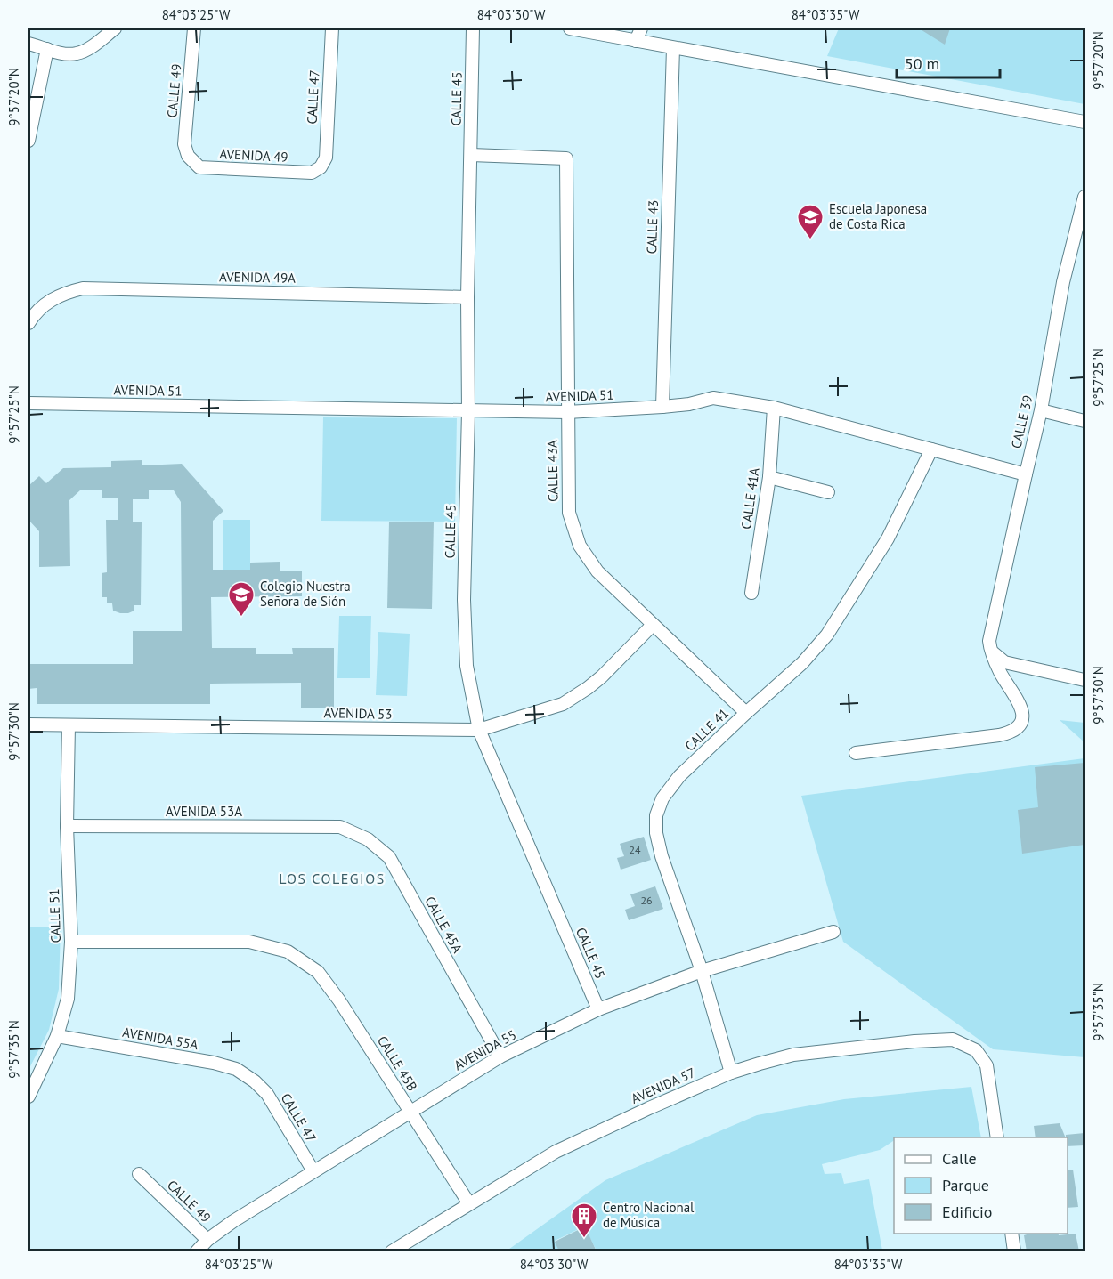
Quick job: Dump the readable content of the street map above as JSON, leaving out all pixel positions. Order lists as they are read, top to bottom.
{
  "streets": {
    "street": [
      "CALLE 49",
      "CALLE 47",
      "CALLE 45",
      "AVENIDA 49",
      "CALLE 43",
      "AVENIDA 49A",
      "AVENIDA 51",
      "CALLE 39",
      "CALLE 43A",
      "CALLE 41A",
      "AVENIDA 53",
      "CALLE 41",
      "AVENIDA 53A",
      "CALLE 51",
      "CALLE 45A",
      "AVENIDA 55A",
      "AVENIDA 55",
      "CALLE 45B",
      "AVENIDA 57"
    ]
  },
  "crossings": [
    ["CALLE 49", "AVENIDA 49"],
    ["CALLE 49", "AVENIDA 55"],
    ["CALLE 47", "AVENIDA 49"],
    ["CALLE 47", "AVENIDA 55A"],
    ["CALLE 47", "AVENIDA 55"],
    ["CALLE 45", "AVENIDA 49A"],
    ["CALLE 45", "AVENIDA 51"],
    ["CALLE 45", "CALLE 43A"],
    ["CALLE 45", "AVENIDA 53"],
    ["CALLE 45", "AVENIDA 55"],
    ["CALLE 43", "AVENIDA 51"],
    ["AVENIDA 51", "CALLE 39"],
    ["AVENIDA 51", "CALLE 43A"],
    ["AVENIDA 51", "CALLE 41A"],
    ["AVENIDA 51", "CALLE 41"],
    ["CALLE 43A", "AVENIDA 53"],
    ["CALLE 43A", "CALLE 41"],
    ["AVENIDA 53", "CALLE 51"],
    ["CALLE 41", "AVENIDA 55"],
    ["CALLE 41", "AVENIDA 57"],
    ["AVENIDA 53A", "CALLE 51"],
    ["AVENIDA 53A", "CALLE 45A"],
    ["CALLE 51", "AVENIDA 55A"],
    ["CALLE 51", "CALLE 45B"],
    ["CALLE 45A", "AVENIDA 55"],
    ["AVENIDA 55", "CALLE 45B"],
    ["CALLE 45B", "AVENIDA 57"]
  ],
  "districts": ["LOS COLEGIOS"],
  "places": {
    "school or university": ["Escuela Japonesa de Costa Rica", "Colegio Nuestra Señora de Sión"],
    "building": ["Centro Nacional de Música"]
  },
  "house_numbers": ["24", "26"],
  "legend": ["Calle", "Parque", "Edificio"],
  "scale_bar": "50 m",
  "coordinates": [
    "84°03'25\"W",
    "84°03'30\"W",
    "84°03'35\"W",
    "9°57'20\"N",
    "9°57'25\"N",
    "9°57'30\"N",
    "9°57'35\"N"
  ]
}
